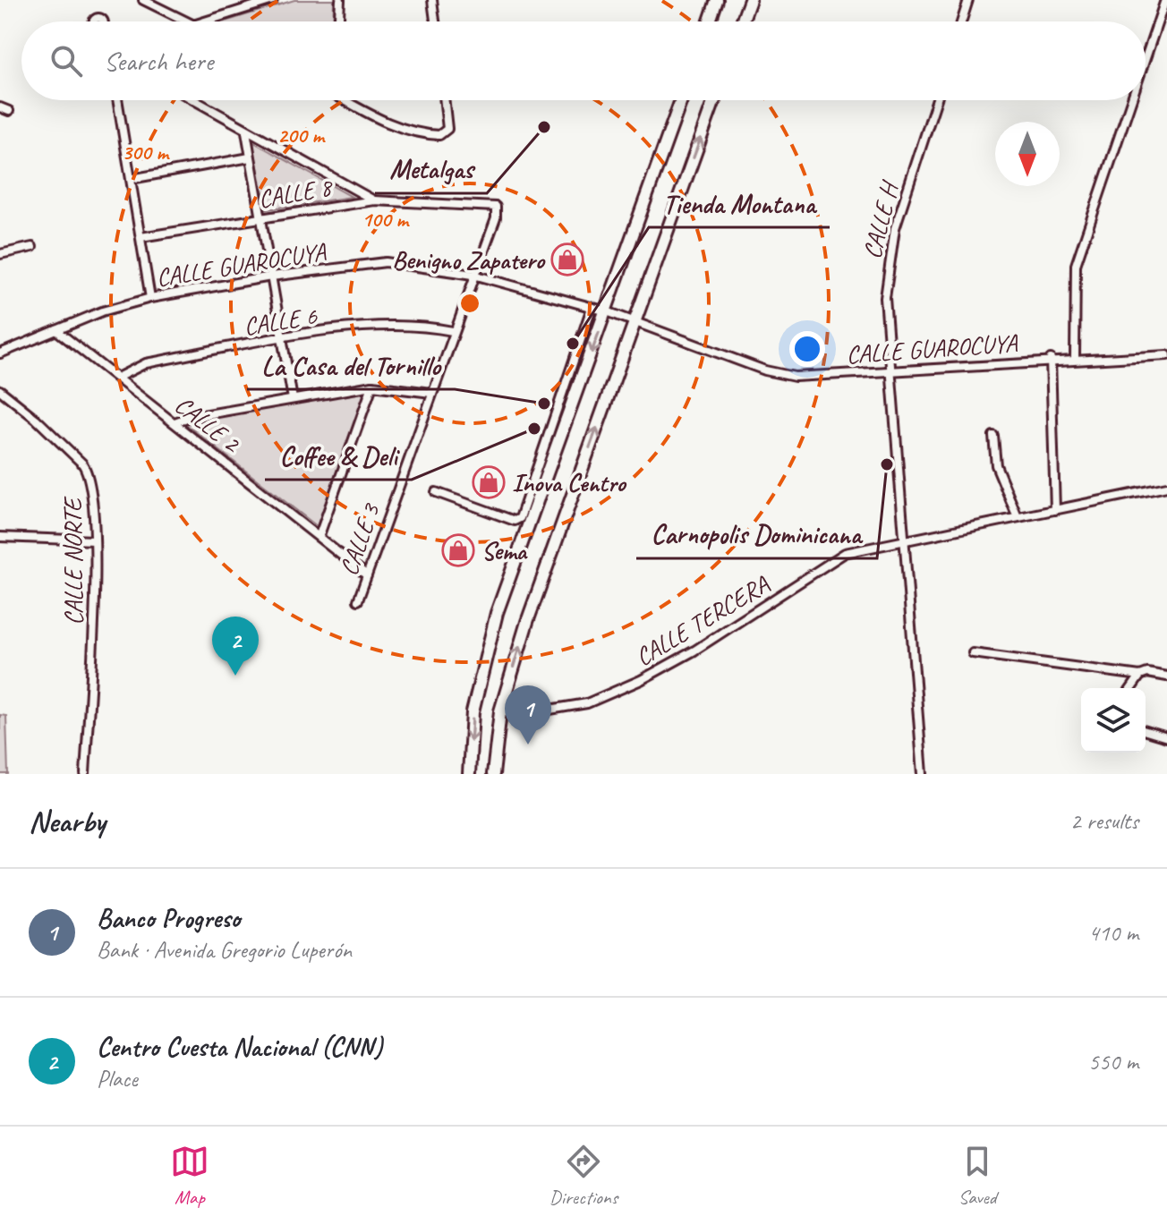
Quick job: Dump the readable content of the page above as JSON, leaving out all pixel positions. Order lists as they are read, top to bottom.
{
  "streets": {
    "street": [
      "CALLE 8",
      "CALLE H",
      "CALLE GUAROCUYA",
      "CALLE 6",
      "CALLE 2",
      "CALLE 3",
      "CALLE NORTE",
      "CALLE TERCERA"
    ]
  },
  "crossings": [
    ["CALLE 8", "CALLE 3"],
    ["CALLE H", "CALLE GUAROCUYA"],
    ["CALLE H", "CALLE TERCERA"],
    ["CALLE GUAROCUYA", "CALLE 2"],
    ["CALLE GUAROCUYA", "CALLE 3"],
    ["CALLE 6", "CALLE 2"],
    ["CALLE 6", "CALLE 3"],
    ["CALLE 2", "CALLE 3"]
  ],
  "places": {
    "other": [
      "Metalgas",
      "Tienda Montana",
      "La Casa del Tornillo",
      "Coffee & Deli",
      "Carnopolis Dominicana"
    ],
    "shop": ["Benigno Zapatero", "Inova Centro", "Sema"]
  },
  "north": "bottom",
  "page": {
    "search": "Search here",
    "pins": ["2", "1"],
    "heading": ["Nearby", "2 results"],
    "list": [
      {
        "mark": "1",
        "name": "Banco Progreso",
        "note": "Bank · Avenida Gregorio Luperón",
        "value": "410 m"
      },
      {
        "mark": "2",
        "name": "Centro Cuesta Nacional (CNN)",
        "note": "Place",
        "value": "550 m"
      }
    ],
    "nav": ["Map", "Directions", "Saved"]
  },
  "rings": ["200 m", "300 m", "100 m"]
}
